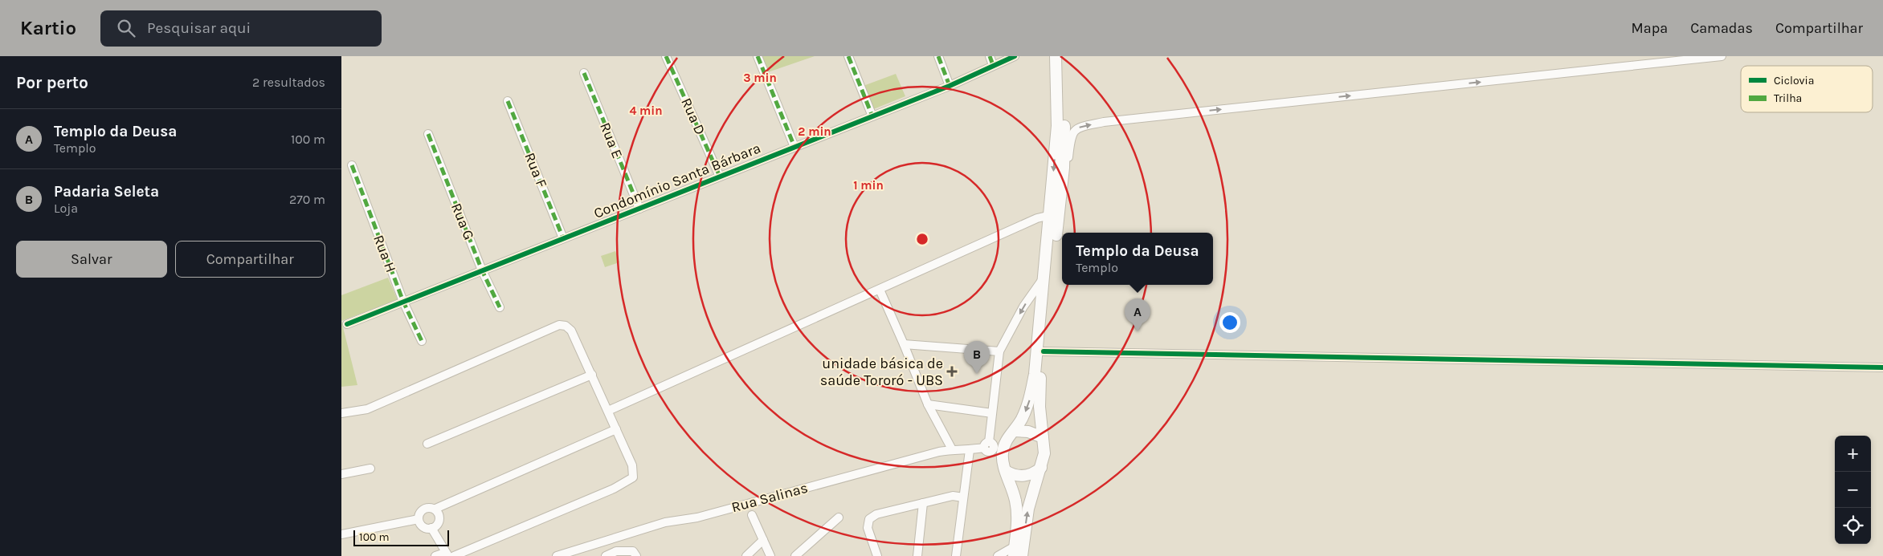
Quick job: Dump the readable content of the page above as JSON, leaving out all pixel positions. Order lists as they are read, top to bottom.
{
  "streets": {
    "street": [
      "Rua D",
      "Rua E",
      "Rua F",
      "Condomínio Santa Bárbara",
      "Rua G",
      "Rua H",
      "Rua Salinas"
    ]
  },
  "crossings": [
    ["Rua D", "Condomínio Santa Bárbara"],
    ["Rua E", "Condomínio Santa Bárbara"],
    ["Rua F", "Condomínio Santa Bárbara"],
    ["Condomínio Santa Bárbara", "Rua G"],
    ["Condomínio Santa Bárbara", "Rua H"]
  ],
  "places": {
    "health": ["unidade básica de saúde Tororó - UBS"]
  },
  "legend": ["Ciclovia", "Trilha"],
  "scale_bar": "100 m",
  "page": {
    "header": "Kartio",
    "search": "Pesquisar aqui",
    "nav": ["Mapa", "Camadas", "Compartilhar"],
    "heading": ["Por perto", "2 resultados"],
    "list": [
      {
        "mark": "A",
        "name": "Templo da Deusa",
        "note": "Templo",
        "value": "100 m"
      },
      {
        "mark": "B",
        "name": "Padaria Seleta",
        "note": "Loja",
        "value": "270 m"
      }
    ],
    "buttons": ["Salvar", "Compartilhar"],
    "popup": ["Templo da Deusa", "Templo"],
    "pins": ["A", "B"],
    "map_buttons": ["+", "−"],
    "scale": "100 m"
  },
  "rings": [
    "3 min",
    "4 min",
    "2 min",
    "1 min"
  ]
}
